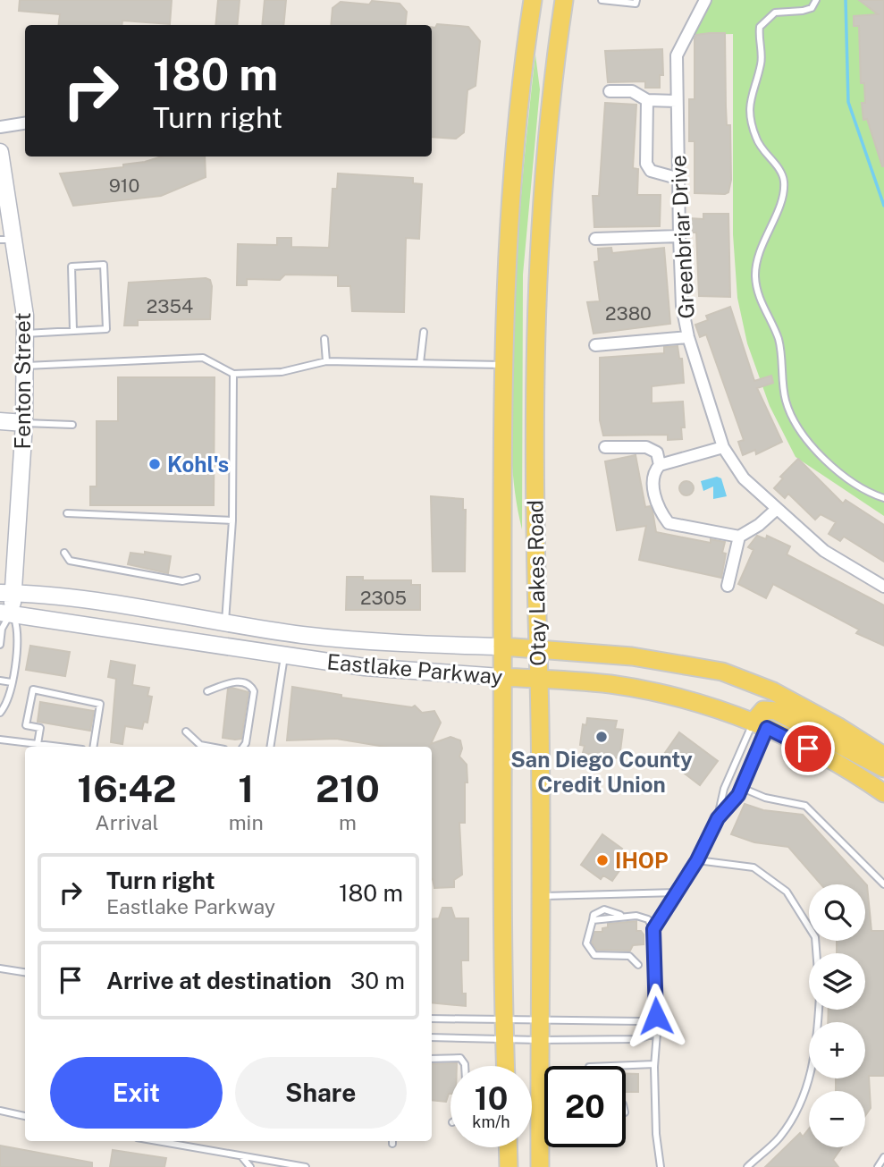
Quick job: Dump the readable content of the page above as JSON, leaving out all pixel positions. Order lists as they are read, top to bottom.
{
  "streets": {
    "main road": ["Fenton Street", "Otay Lakes Road", "Eastlake Parkway"],
    "street": ["Greenbriar Drive"]
  },
  "crossings": [
    ["Fenton Street", "Eastlake Parkway"],
    ["Otay Lakes Road", "Eastlake Parkway"]
  ],
  "places": ["Kohl's", "San Diego County Credit Union", "IHOP"],
  "house_numbers": [
    "910",
    "2354",
    "2380",
    "2305"
  ],
  "page": {
    "turn": ["180 m", "Turn right"],
    "eta": [
      "16:42",
      "Arrival",
      "1",
      "min",
      "210",
      "m"
    ],
    "list": [
      {
        "name": "Turn right",
        "note": "Eastlake Parkway",
        "value": "180 m"
      },
      {
        "name": "Arrive at destination",
        "value": "30 m"
      }
    ],
    "map_buttons": ["+", "−"],
    "buttons": ["Exit", "Share"],
    "speed": "10 km/h",
    "limit": "20"
  }
}
